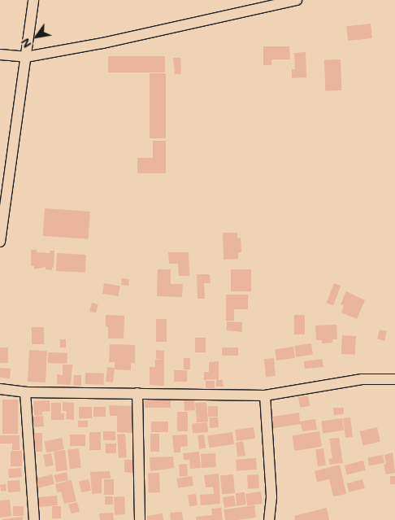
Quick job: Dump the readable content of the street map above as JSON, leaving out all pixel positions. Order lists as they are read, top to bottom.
{
  "north": "bottom left"
}
